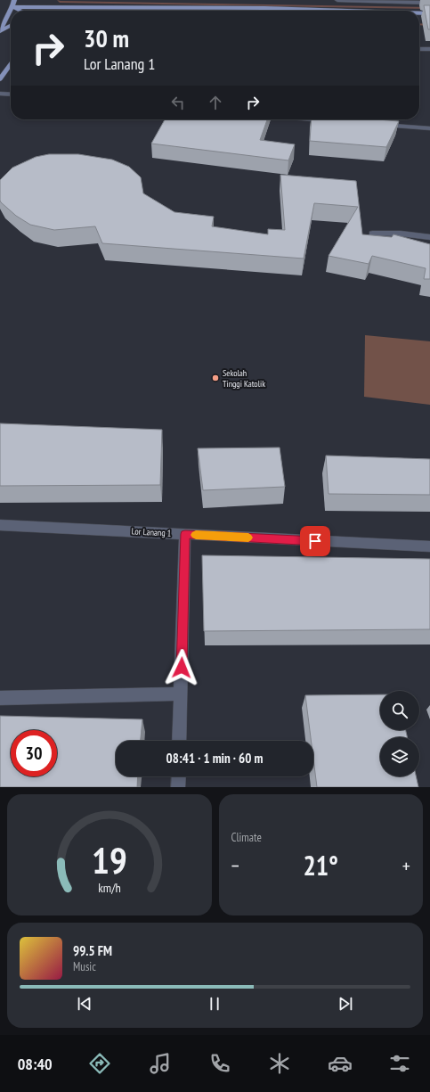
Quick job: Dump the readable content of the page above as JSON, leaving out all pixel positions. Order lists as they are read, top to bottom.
{
  "streets": {
    "street": ["Lor Lanang 1"]
  },
  "places": ["Sekolah Tinggi Katolik"],
  "page": {
    "turn": ["30 m", "Lor Lanang 1"],
    "limit": "30",
    "trip": "08:41 · 1 min · 60 m",
    "tile": "Climate",
    "heat": ["−", "21°", "+"],
    "song": ["99.5 FM", "Music"],
    "tabs": "08:40",
    "gauge": ["19", "km/h"]
  }
}
